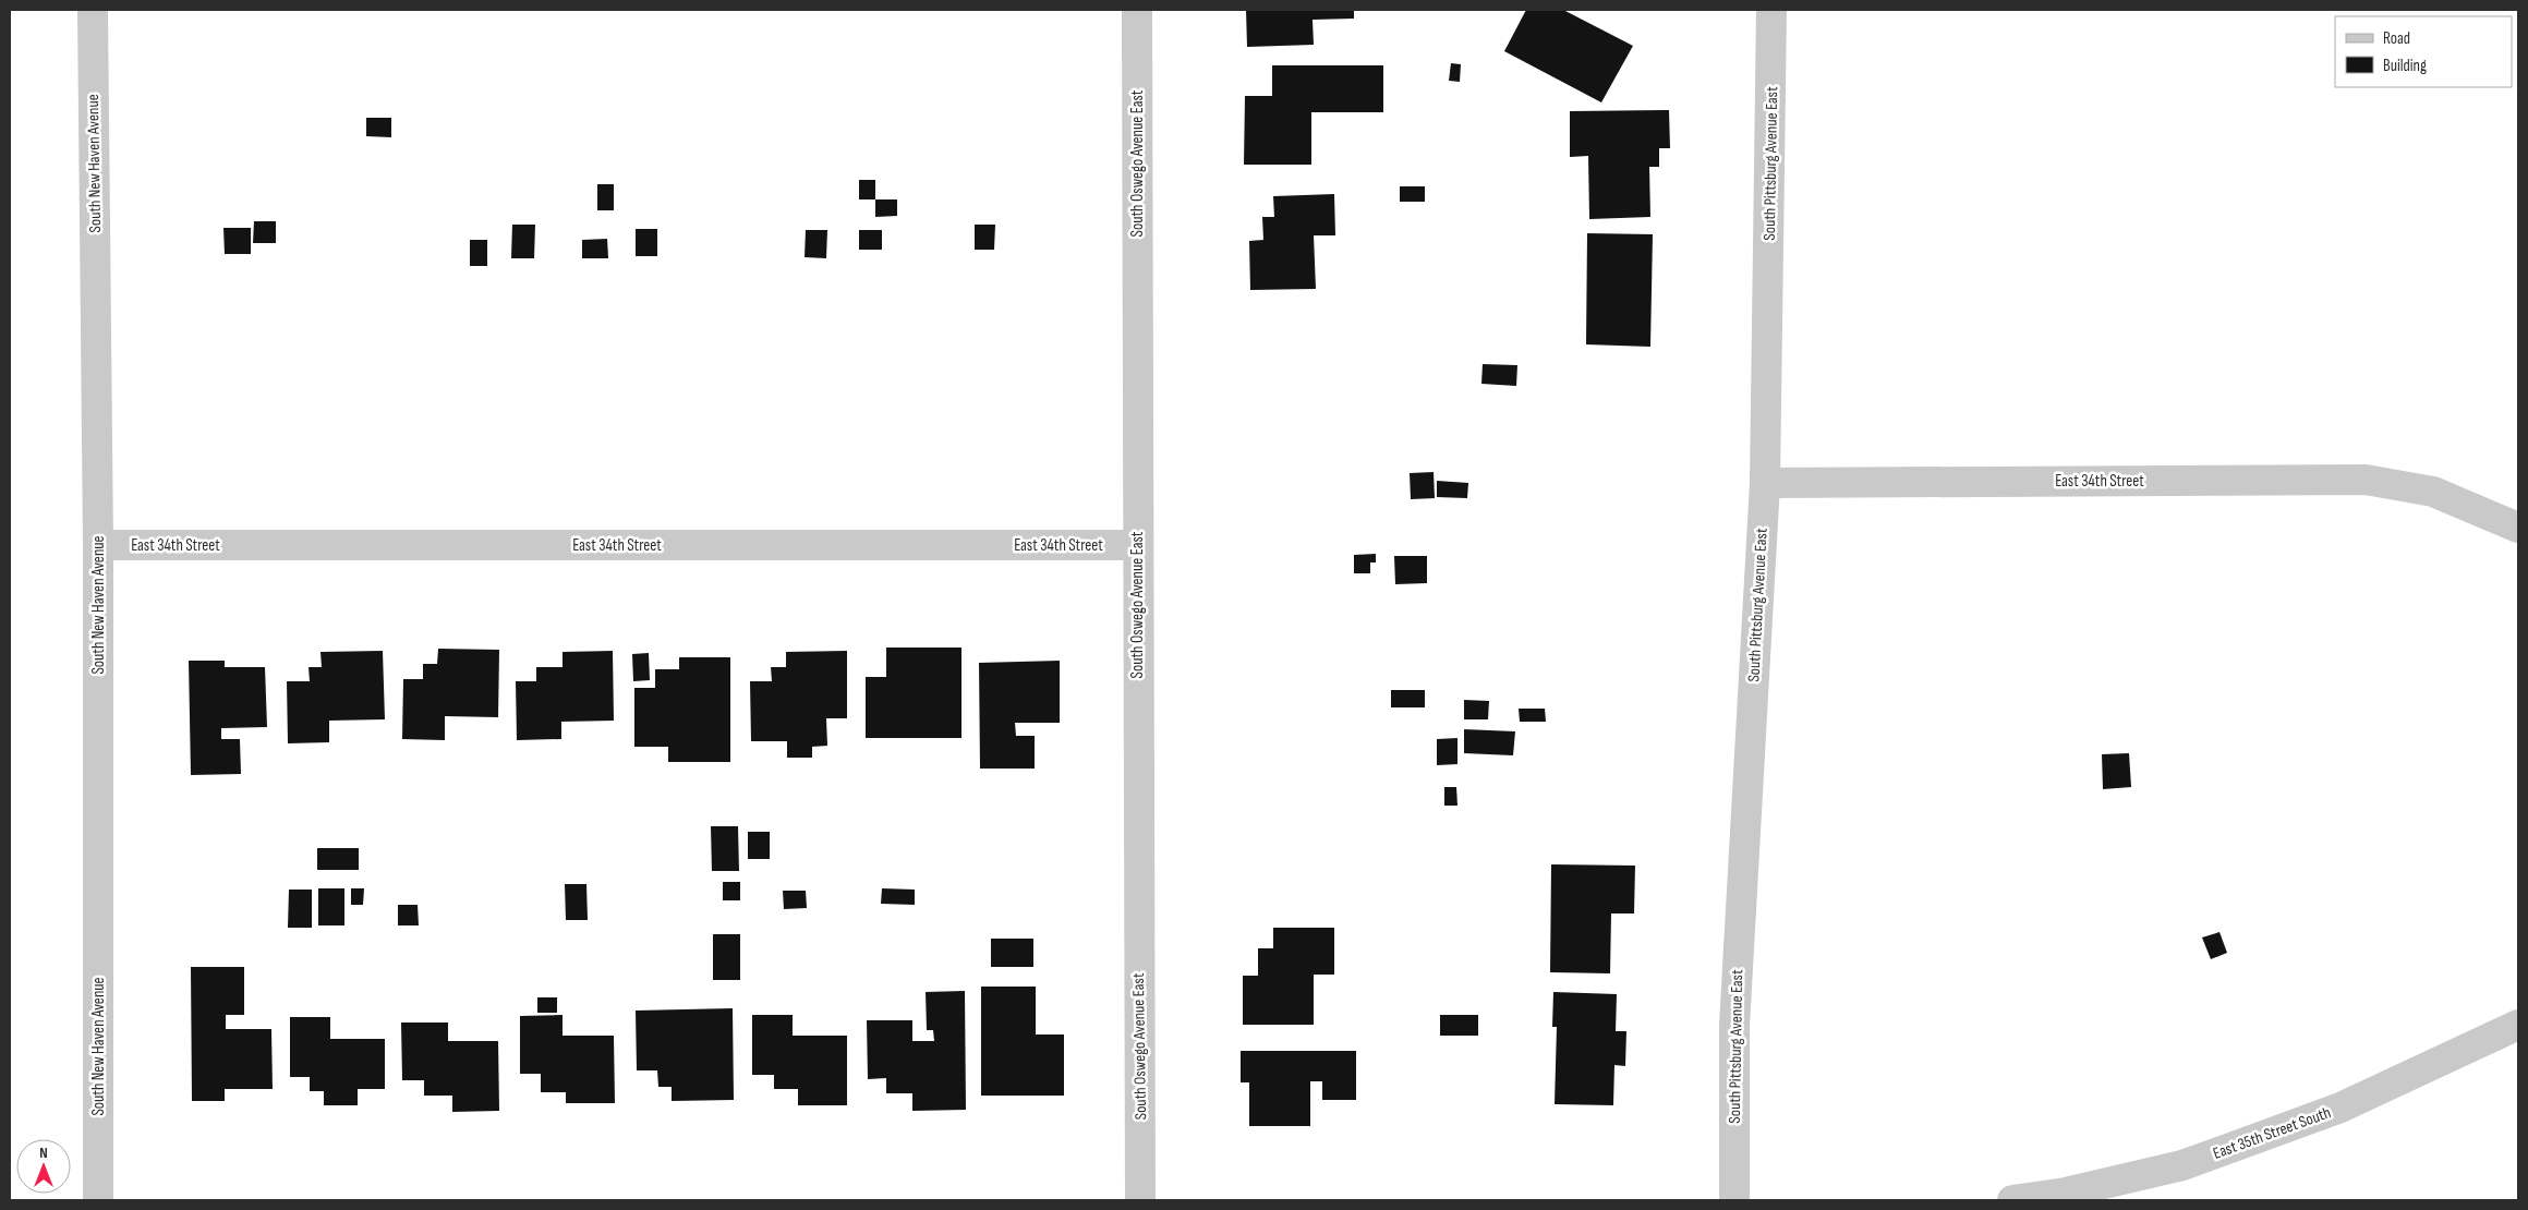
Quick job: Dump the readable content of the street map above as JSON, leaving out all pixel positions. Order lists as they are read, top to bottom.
{
  "streets": {
    "street": [
      "South New Haven Avenue",
      "South Oswego Avenue East",
      "South Pittsburg Avenue East",
      "East 34th Street",
      "East 35th Street South"
    ]
  },
  "crossings": [
    ["South New Haven Avenue", "East 34th Street"],
    ["South Oswego Avenue East", "East 34th Street"],
    ["South Pittsburg Avenue East", "East 34th Street"]
  ],
  "legend": ["Road", "Building"],
  "north": "top"
}
